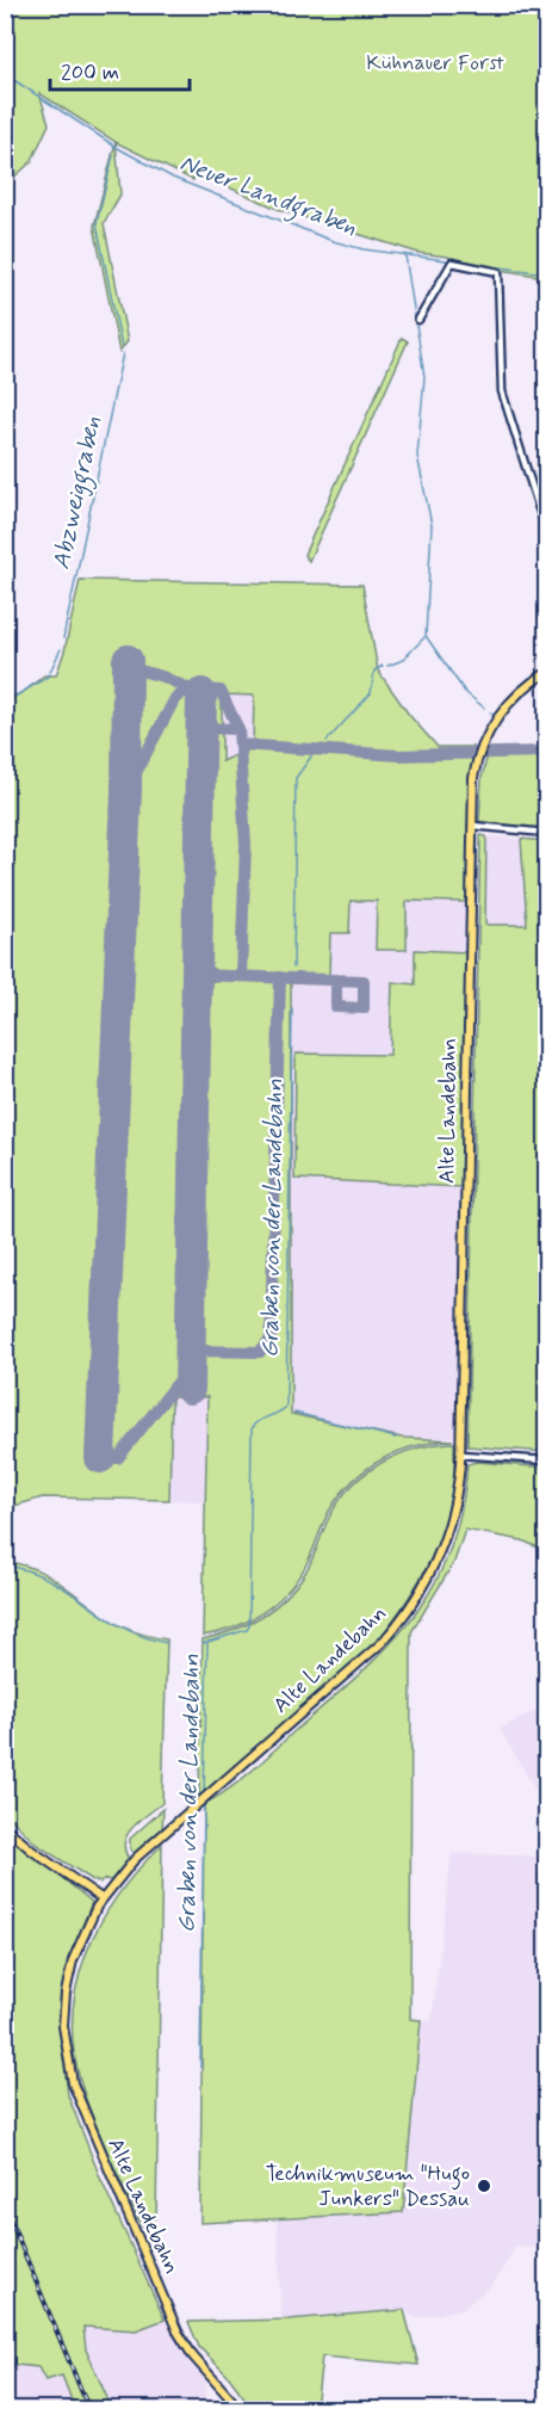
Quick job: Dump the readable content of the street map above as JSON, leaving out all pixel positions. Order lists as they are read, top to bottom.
{
  "streets": {
    "main road": ["Alte Landebahn"]
  },
  "water": ["Neuer Landgraben", "Abzweiggraben", "Graben von der Landebahn"],
  "parks": ["Kühnauer Forst"],
  "places": ["Technikmuseum \"Hugo Junkers\" Dessau"],
  "scale_bar": "200 m"
}
